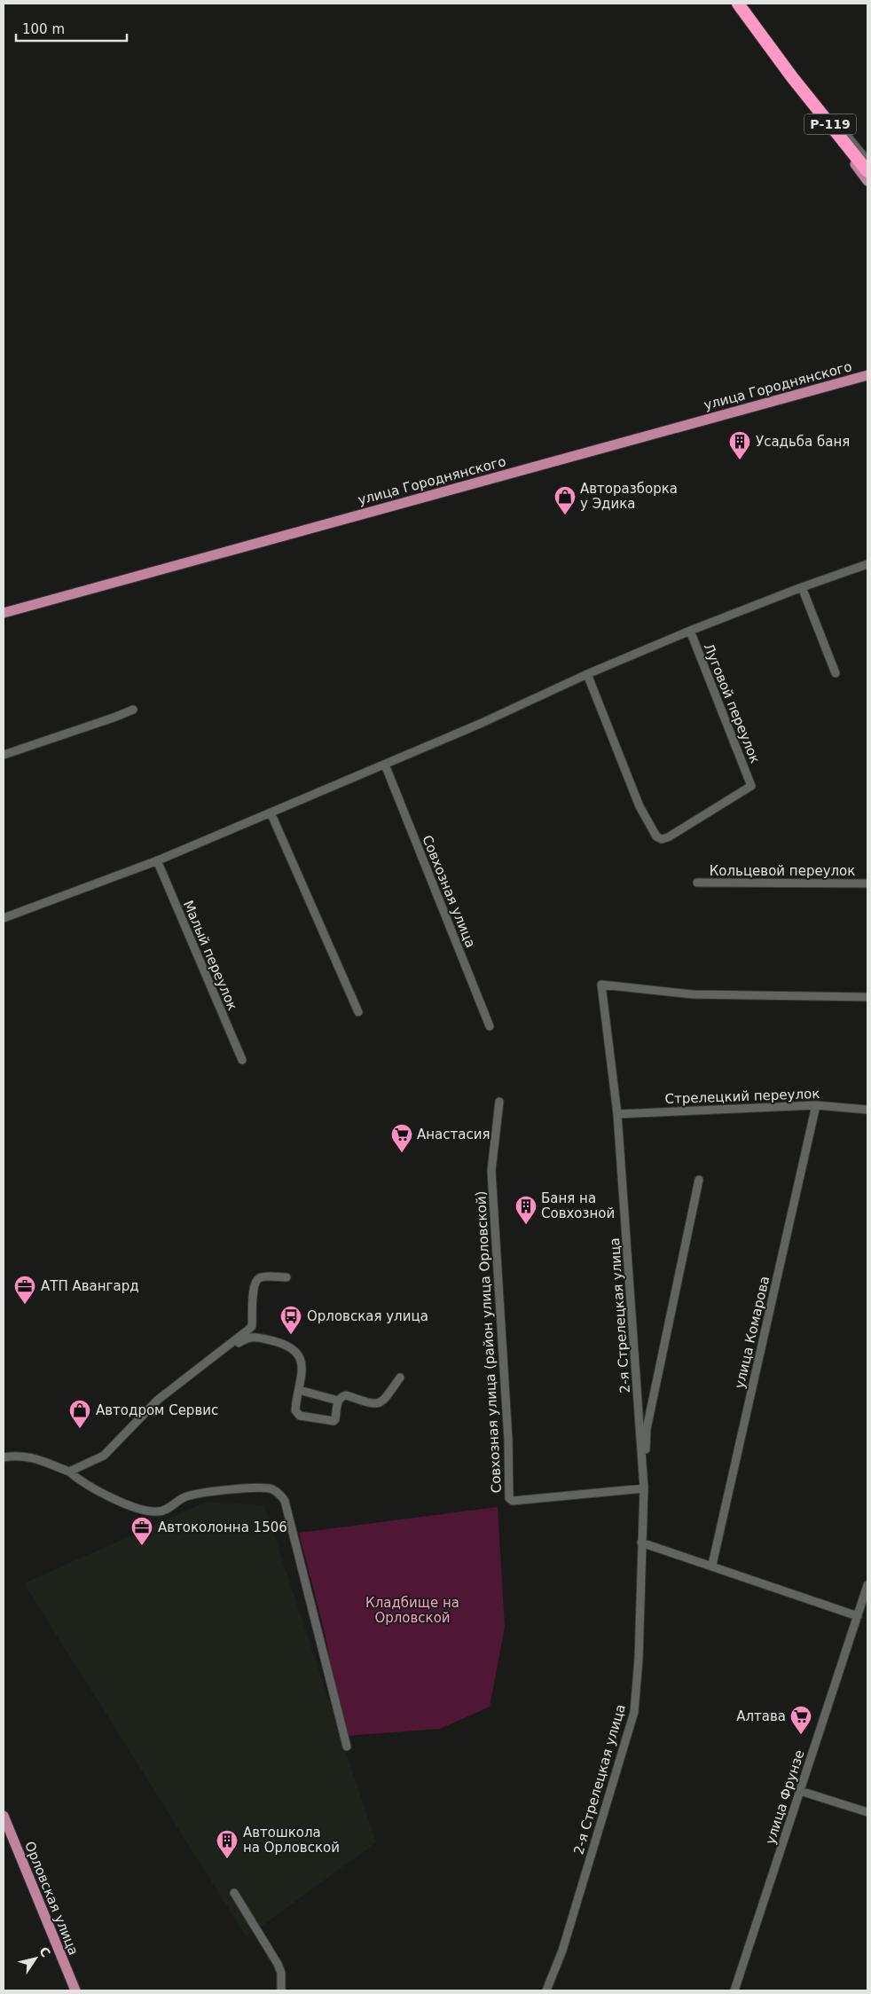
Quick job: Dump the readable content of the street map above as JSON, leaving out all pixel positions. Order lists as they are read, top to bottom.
{
  "streets": {
    "highway": ["Р-119"],
    "main road": ["улица Городнянского", "Орловская улица"],
    "street": [
      "Луговой переулок",
      "Кольцевой переулок",
      "Совхозная улица",
      "Малый переулок",
      "Стрелецкий переулок",
      "2-я Стрелецкая улица",
      "улица Комарова",
      "Совхозная улица (район улица Орловской)",
      "улица Фрунзе"
    ]
  },
  "crossings": [
    ["Стрелецкий переулок", "2-я Стрелецкая улица"],
    ["Стрелецкий переулок", "улица Комарова"],
    ["2-я Стрелецкая улица", "Совхозная улица (район улица Орловской)"]
  ],
  "parks": ["Кладбище на Орловской"],
  "places": {
    "building": ["Усадьба баня", "Баня на Совхозной", "Автошкола на Орловской"],
    "shop": ["Авторазборка у Эдика", "Автодром Сервис"],
    "supermarket": ["Анастасия", "Алтава"],
    "office": ["АТП Авангард", "Автоколонна 1506"],
    "bus stop": ["Орловская улица"]
  },
  "scale_bar": "100 m",
  "north": "top right"
}
